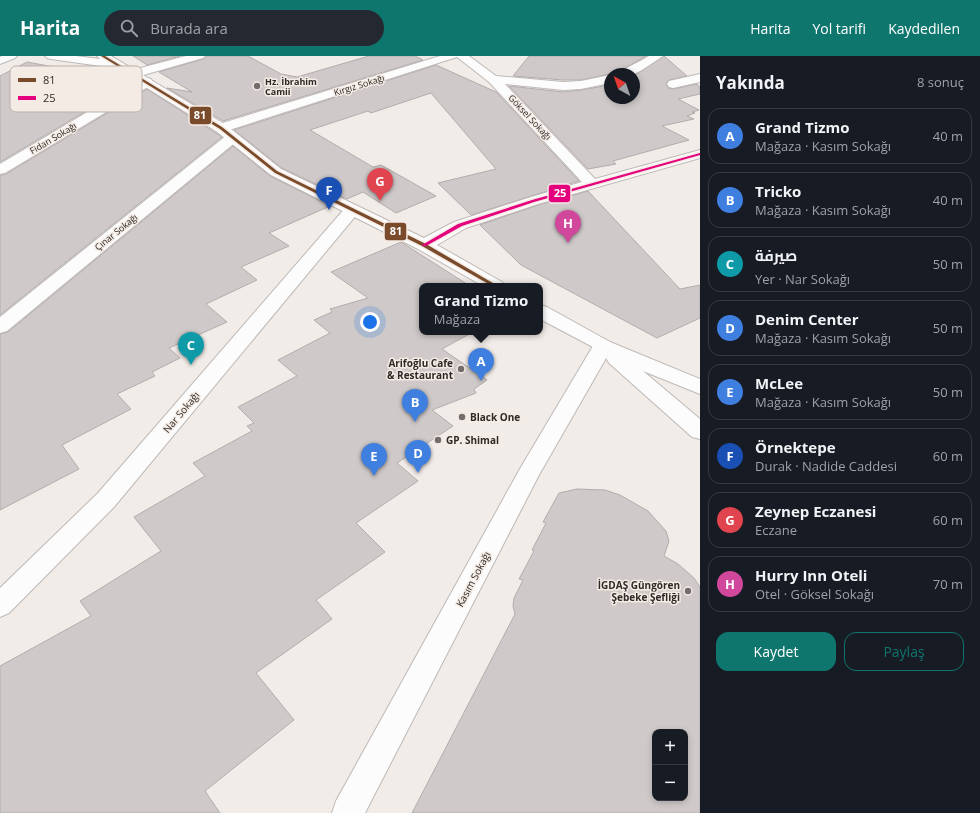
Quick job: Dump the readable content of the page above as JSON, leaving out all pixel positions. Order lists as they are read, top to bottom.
{
  "streets": {
    "street": [
      "Kırgız Sokağı",
      "Göksel Sokağı",
      "Fidan Sokağı",
      "Çınar Sokağı",
      "Nar Sokağı",
      "Kasım Sokağı"
    ]
  },
  "crossings": [
    ["Kırgız Sokağı", "Çınar Sokağı"]
  ],
  "places": [
    "Hz. İbrahim Camii",
    "Arifoğlu Cafe & Restaurant",
    "Black One",
    "GP. Shimal",
    "İGDAŞ Güngören Şebeke Şefliği"
  ],
  "lines": ["transit line 81", "transit line 25"],
  "legend": ["81", "25"],
  "north": "top left",
  "page": {
    "header": "Harita",
    "search": "Burada ara",
    "nav": ["Harita", "Yol tarifi", "Kaydedilen"],
    "heading": ["Yakında", "8 sonuç"],
    "list": [
      {
        "mark": "A",
        "name": "Grand Tizmo",
        "note": "Mağaza · Kasım Sokağı",
        "value": "40 m"
      },
      {
        "mark": "B",
        "name": "Tricko",
        "note": "Mağaza · Kasım Sokağı",
        "value": "40 m"
      },
      {
        "mark": "C",
        "name": "صيرفة",
        "note": "Yer · Nar Sokağı",
        "value": "50 m"
      },
      {
        "mark": "D",
        "name": "Denim Center",
        "note": "Mağaza · Kasım Sokağı",
        "value": "50 m"
      },
      {
        "mark": "E",
        "name": "McLee",
        "note": "Mağaza · Kasım Sokağı",
        "value": "50 m"
      },
      {
        "mark": "F",
        "name": "Örnektepe",
        "note": "Durak · Nadide Caddesi",
        "value": "60 m"
      },
      {
        "mark": "G",
        "name": "Zeynep Eczanesi",
        "note": "Eczane",
        "value": "60 m"
      },
      {
        "mark": "H",
        "name": "Hurry Inn Oteli",
        "note": "Otel · Göksel Sokağı",
        "value": "70 m"
      }
    ],
    "pins": [
      "G",
      "F",
      "H",
      "C",
      "A",
      "B",
      "D",
      "E"
    ],
    "popup": ["Grand Tizmo", "Mağaza"],
    "buttons": ["Kaydet", "Paylaş"],
    "map_buttons": ["+", "−"]
  }
}
